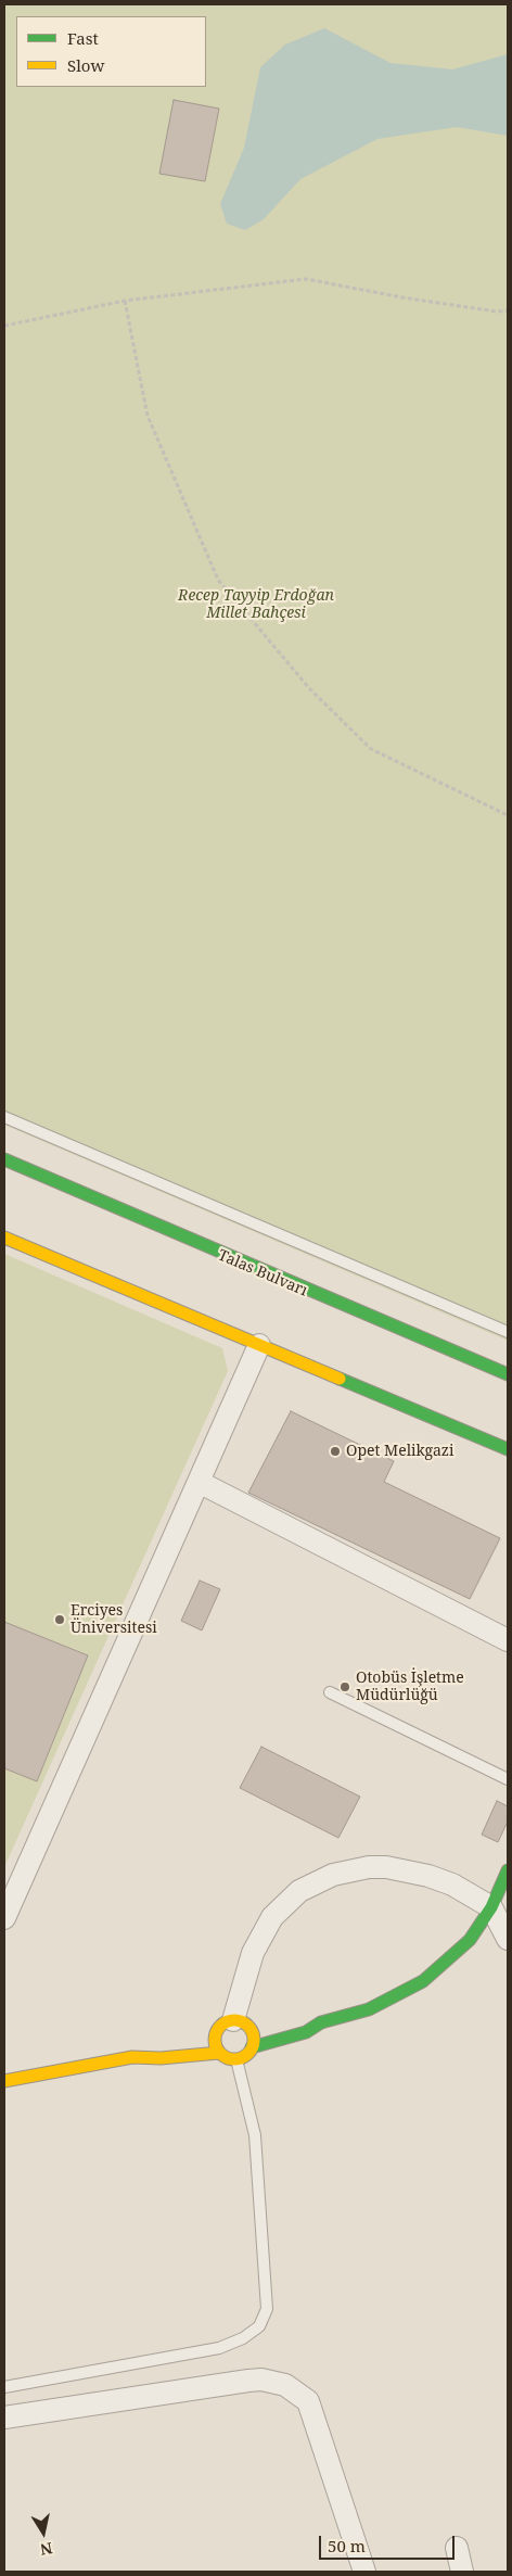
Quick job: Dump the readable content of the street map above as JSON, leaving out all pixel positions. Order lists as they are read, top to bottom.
{
  "parks": ["Recep Tayyip Erdoğan Millet Bahçesi"],
  "places": ["Opet Melikgazi", "Erciyes Üniversitesi", "Otobüs İşletme Müdürlüğü"],
  "legend": ["Fast", "Slow"],
  "scale_bar": "50 m",
  "north": "bottom"
}
